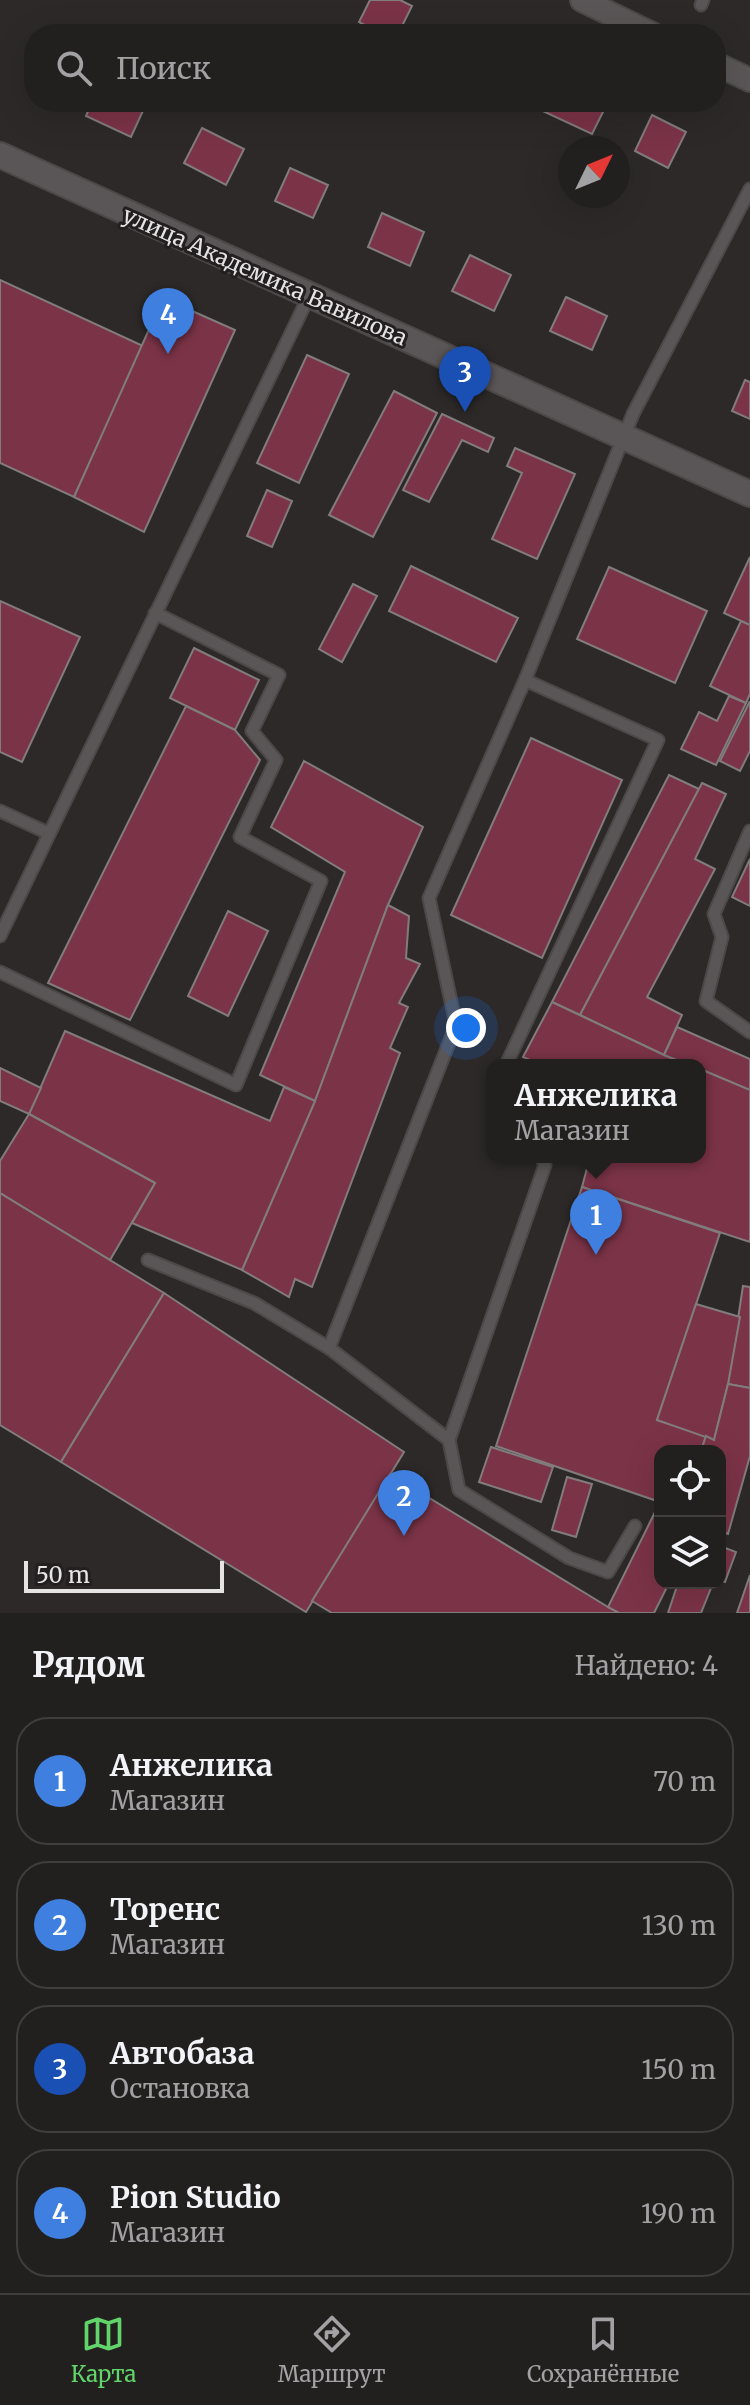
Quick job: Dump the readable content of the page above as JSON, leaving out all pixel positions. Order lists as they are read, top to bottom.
{
  "streets": {
    "street": ["улица Академика Вавилова"]
  },
  "scale_bar": "50 m",
  "north": "top right",
  "page": {
    "search": "Поиск",
    "pins": [
      "4",
      "3",
      "1",
      "2"
    ],
    "popup": ["Анжелика", "Магазин"],
    "scale": "50 m",
    "heading": ["Рядом", "Найдено: 4"],
    "list": [
      {
        "mark": "1",
        "name": "Анжелика",
        "note": "Магазин",
        "value": "70 m"
      },
      {
        "mark": "2",
        "name": "Торенс",
        "note": "Магазин",
        "value": "130 m"
      },
      {
        "mark": "3",
        "name": "Автобаза",
        "note": "Остановка",
        "value": "150 m"
      },
      {
        "mark": "4",
        "name": "Pion Studio",
        "note": "Магазин",
        "value": "190 m"
      }
    ],
    "nav": ["Карта", "Маршрут", "Сохранённые"]
  }
}
